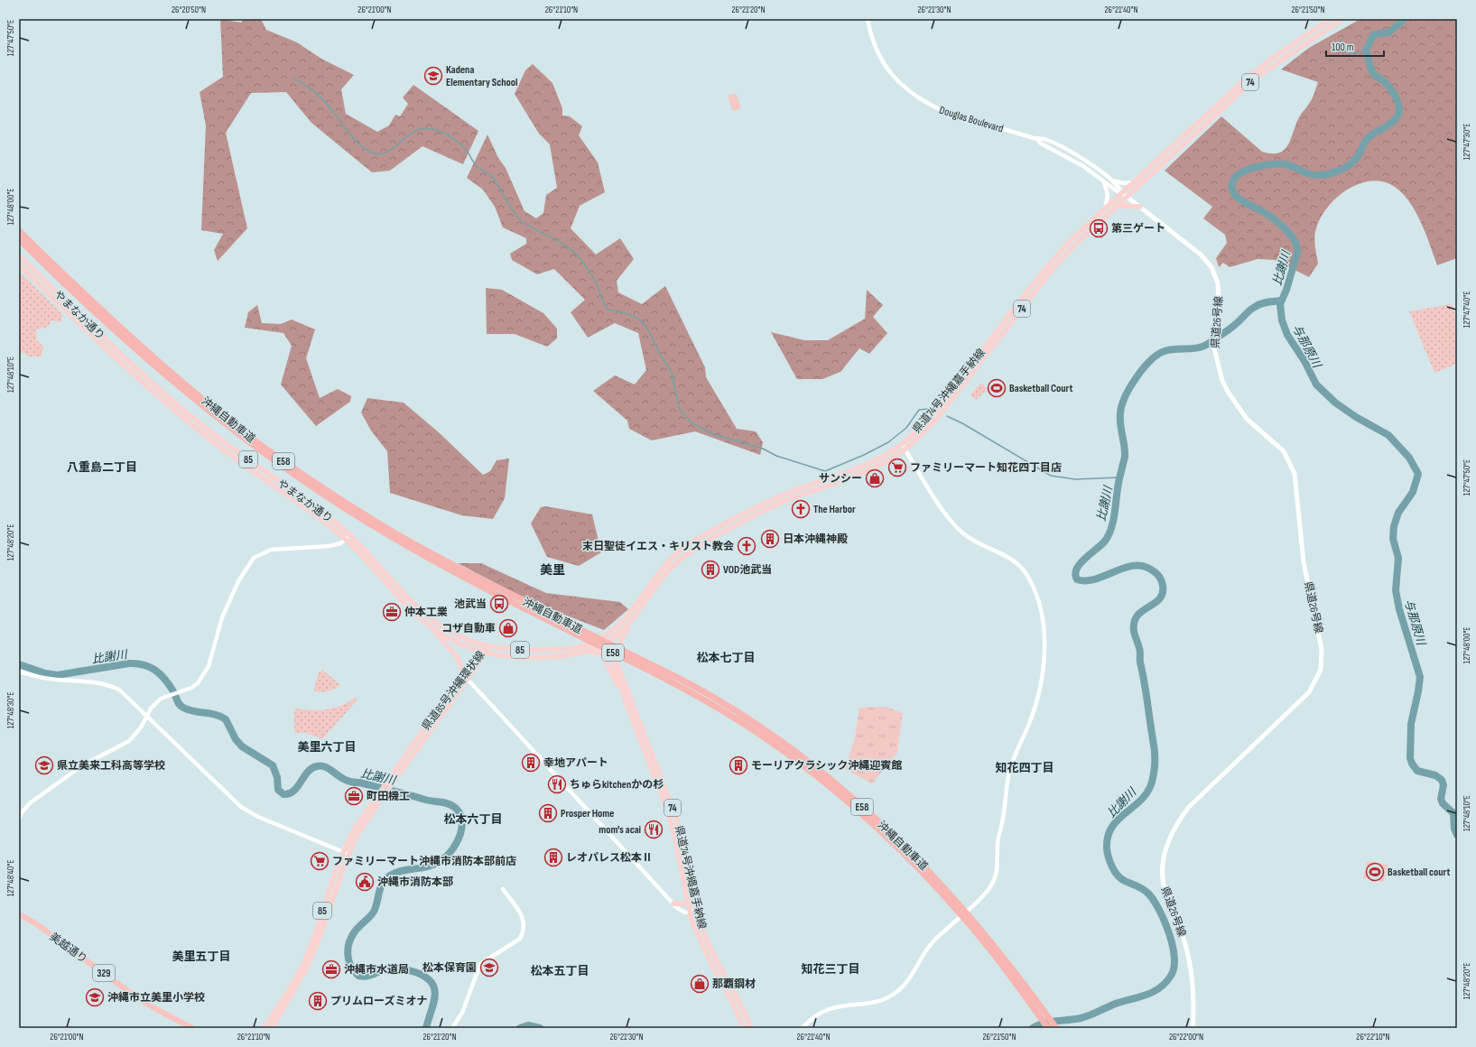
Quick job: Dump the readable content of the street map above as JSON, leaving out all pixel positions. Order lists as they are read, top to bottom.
{
  "streets": {
    "highway": [
      "沖縄自動車道",
      "E58",
      "美越通り",
      "329"
    ],
    "main road": [
      "74",
      "やまなか通り",
      "県道26号線",
      "県道74号沖縄嘉手納線",
      "85",
      "県道85号沖縄環状線"
    ],
    "street": ["Douglas Boulevard"]
  },
  "crossings": [
    ["74", "県道26号線"],
    ["74", "県道74号沖縄嘉手納線"],
    ["Douglas Boulevard", "県道26号線"],
    ["Douglas Boulevard", "県道74号沖縄嘉手納線"],
    ["やまなか通り", "県道74号沖縄嘉手納線"],
    ["やまなか通り", "県道85号沖縄環状線"],
    ["県道26号線", "県道74号沖縄嘉手納線"]
  ],
  "districts": [
    "八重島二丁目",
    "美里",
    "松本七丁目",
    "美里六丁目",
    "知花四丁目",
    "松本六丁目",
    "美里五丁目",
    "知花三丁目",
    "松本五丁目"
  ],
  "water": ["比謝川", "与那原川"],
  "places": {
    "school or university": [
      "Kadena Elementary School",
      "県立美来工科高等学校",
      "松本保育園",
      "沖縄市立美里小学校"
    ],
    "bus stop": ["第三ゲート", "池武当"],
    "sports": ["Basketball Court", "Basketball court"],
    "supermarket": ["ファミリーマート知花四丁目店", "ファミリーマート沖縄市消防本部前店"],
    "shop": ["サンシー", "コザ自動車", "那覇鋼材"],
    "church": ["The Harbor", "末日聖徒イエス・キリスト教会"],
    "building": [
      "日本沖縄神殿",
      "VOD池武当",
      "幸地アパート",
      "モーリアクラシック沖縄迎賓館",
      "Prosper Home",
      "レオパレス松本Ⅱ",
      "プリムローズミオナ"
    ],
    "office": ["仲本工業", "町田機工", "沖縄市水道局"],
    "restaurant": ["ちゅらkitchenかの杉", "mom's acai"],
    "public building": ["沖縄市消防本部"]
  },
  "scale_bar": "100 m",
  "coordinates": [
    "26°20'50\"N",
    "26°21'00\"N",
    "26°21'10\"N",
    "26°21'20\"N",
    "26°21'30\"N",
    "26°21'40\"N",
    "26°21'50\"N",
    "127°47'50\"E",
    "127°47'30\"E",
    "127°48'00\"E",
    "127°47'40\"E",
    "127°48'10\"E",
    "127°48'20\"E",
    "127°48'30\"E",
    "127°48'40\"E",
    "26°22'00\"N",
    "26°22'10\"N"
  ]
}
